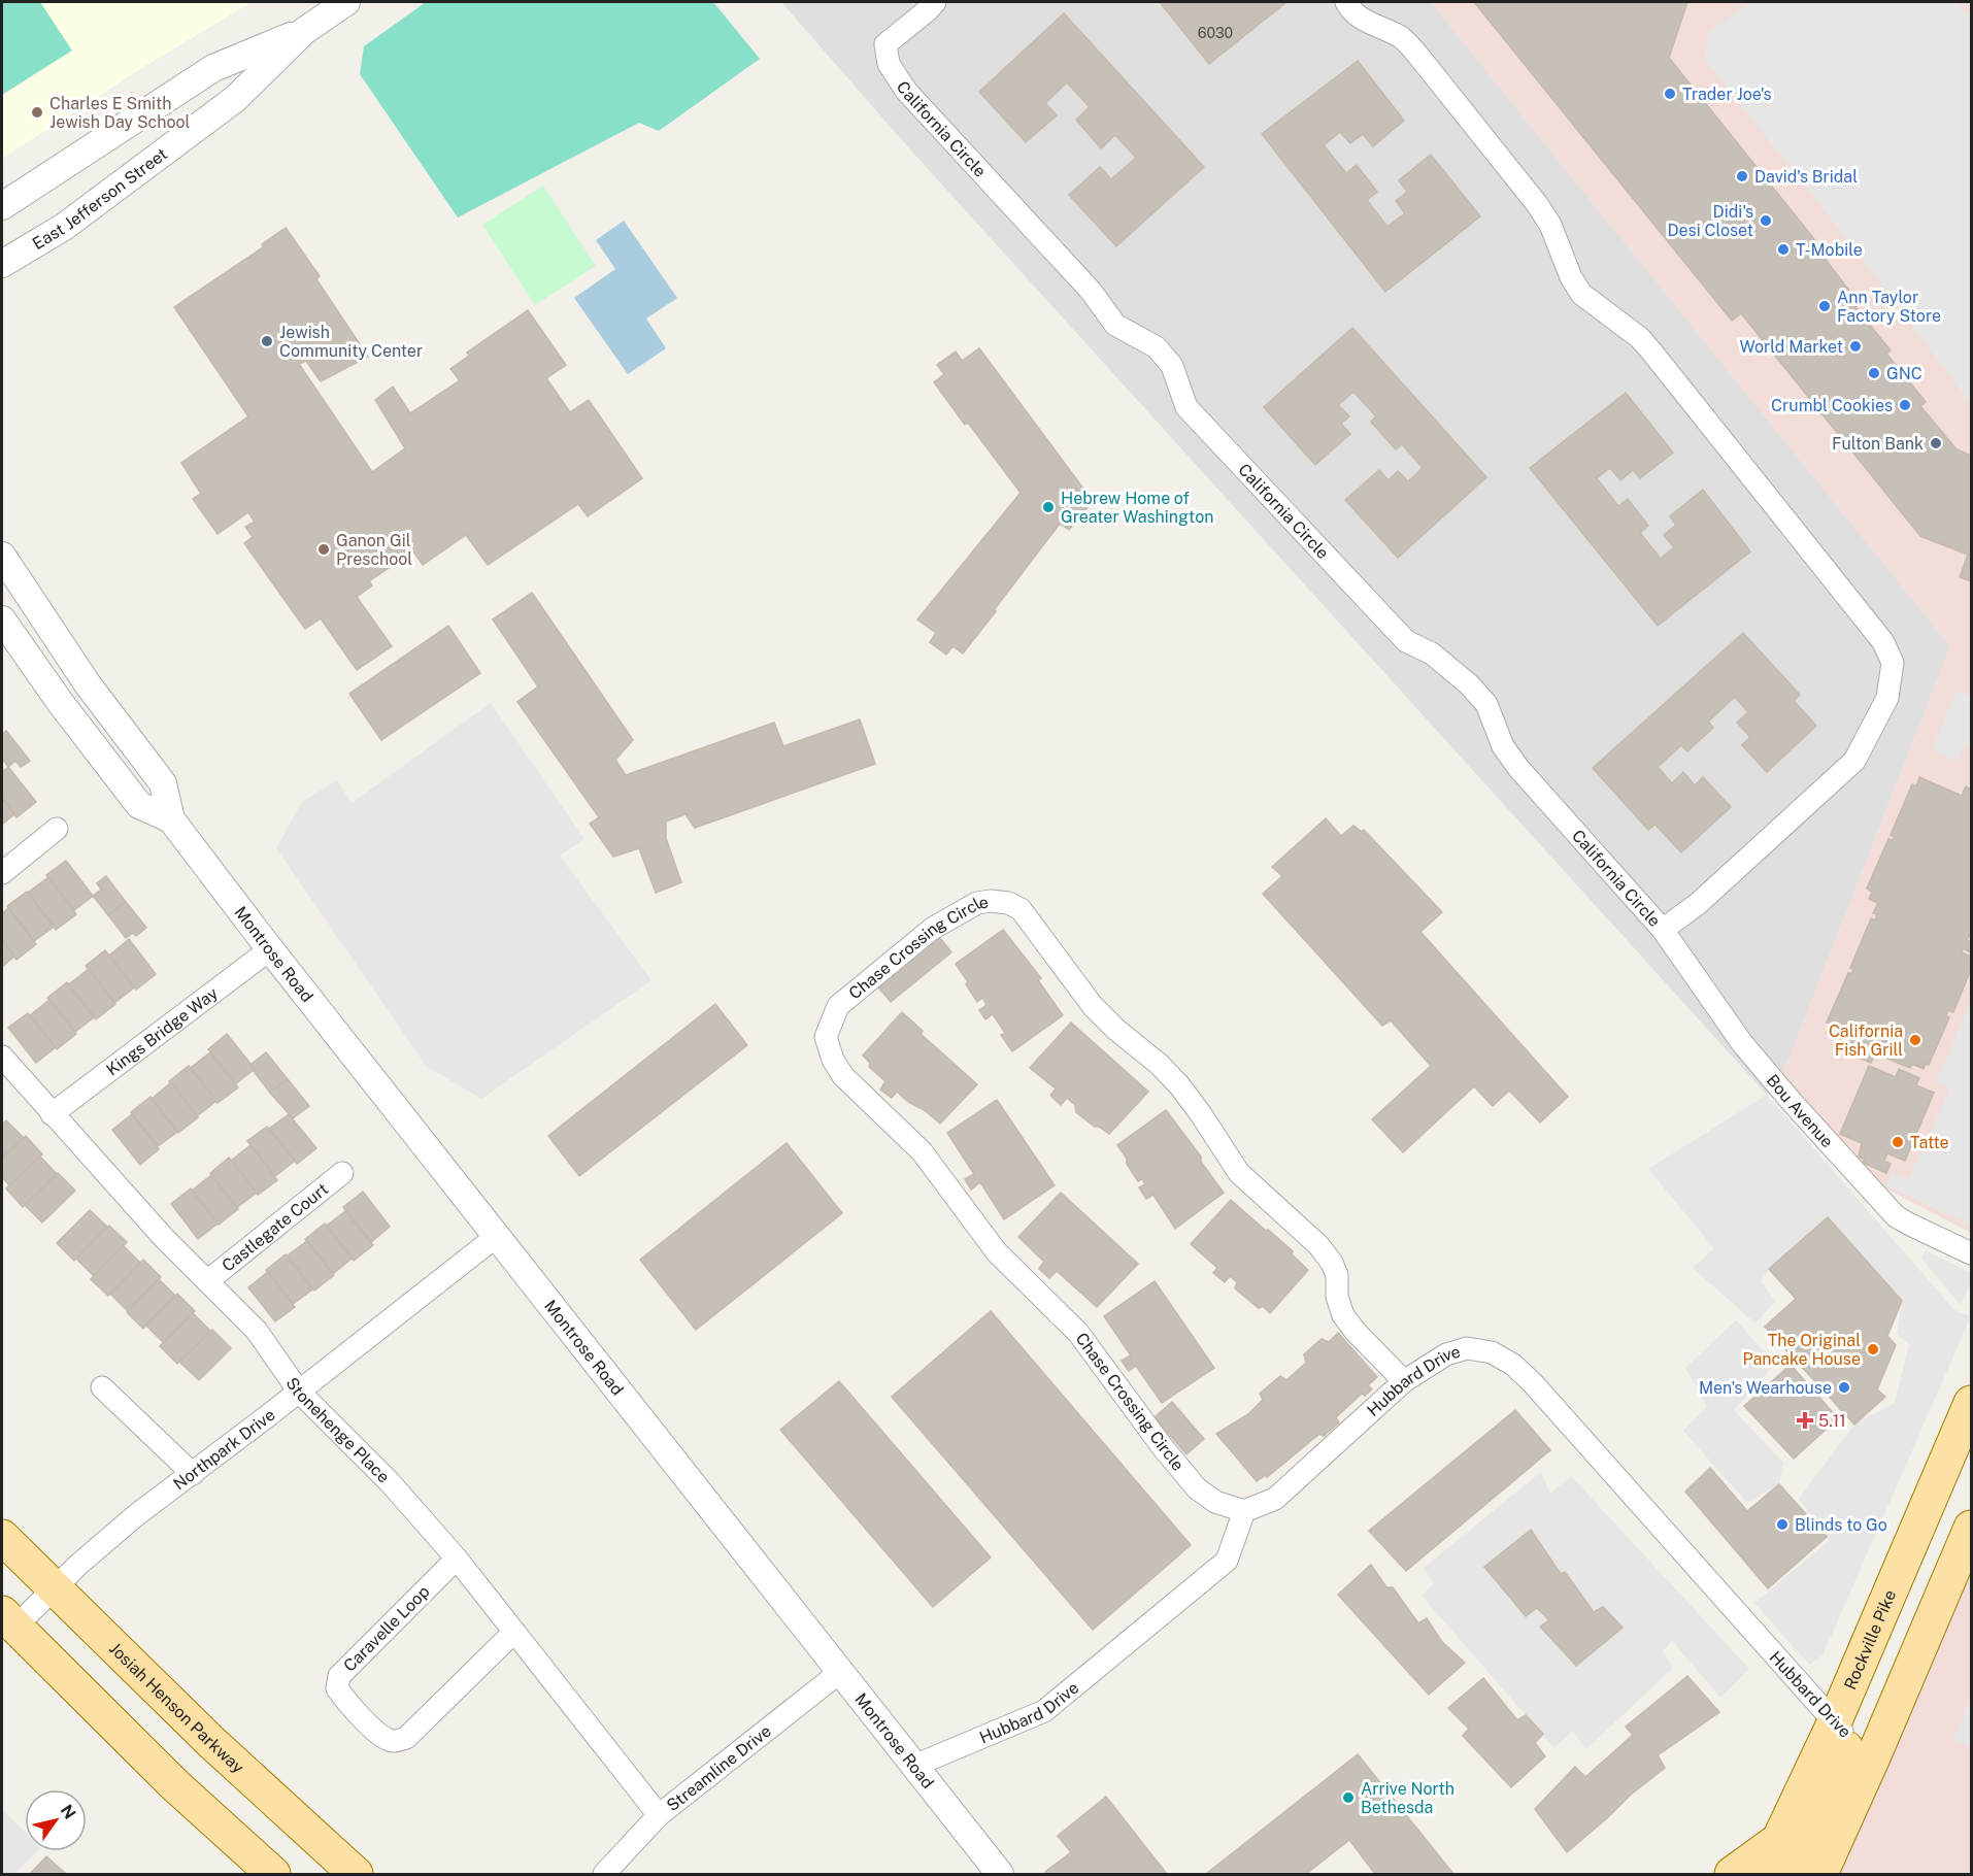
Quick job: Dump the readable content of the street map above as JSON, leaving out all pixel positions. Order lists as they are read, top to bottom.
{
  "streets": {
    "main road": ["Rockville Pike", "Josiah Henson Parkway"],
    "street": [
      "California Circle",
      "East Jefferson Street",
      "Chase Crossing Circle",
      "Montrose Road",
      "Kings Bridge Way",
      "Bou Avenue",
      "Castlegate Court",
      "Hubbard Drive",
      "Stonehenge Place",
      "Northpark Drive",
      "Caravelle Loop",
      "Streamline Drive"
    ]
  },
  "crossings": [
    ["California Circle", "Bou Avenue"],
    ["Chase Crossing Circle", "Hubbard Drive"],
    ["Montrose Road", "Kings Bridge Way"],
    ["Montrose Road", "Hubbard Drive"],
    ["Montrose Road", "Northpark Drive"],
    ["Montrose Road", "Streamline Drive"],
    ["Kings Bridge Way", "Stonehenge Place"],
    ["Castlegate Court", "Stonehenge Place"],
    ["Hubbard Drive", "Rockville Pike"],
    ["Stonehenge Place", "Northpark Drive"],
    ["Stonehenge Place", "Caravelle Loop"],
    ["Stonehenge Place", "Streamline Drive"],
    ["Northpark Drive", "Josiah Henson Parkway"]
  ],
  "places": {
    "other": [
      "Trader Joe's",
      "Charles E Smith Jewish Day School",
      "David's Bridal",
      "Didi's Desi Closet",
      "T-Mobile",
      "Ann Taylor Factory Store",
      "Jewish Community Center",
      "World Market",
      "GNC",
      "Crumbl Cookies",
      "Fulton Bank",
      "Hebrew Home of Greater Washington",
      "Ganon Gil Preschool",
      "California Fish Grill",
      "Tatte",
      "The Original Pancake House",
      "Men's Wearhouse",
      "Blinds to Go",
      "Arrive North Bethesda"
    ],
    "health": ["5.11"]
  },
  "house_numbers": ["6030"],
  "north": "top right"
}
